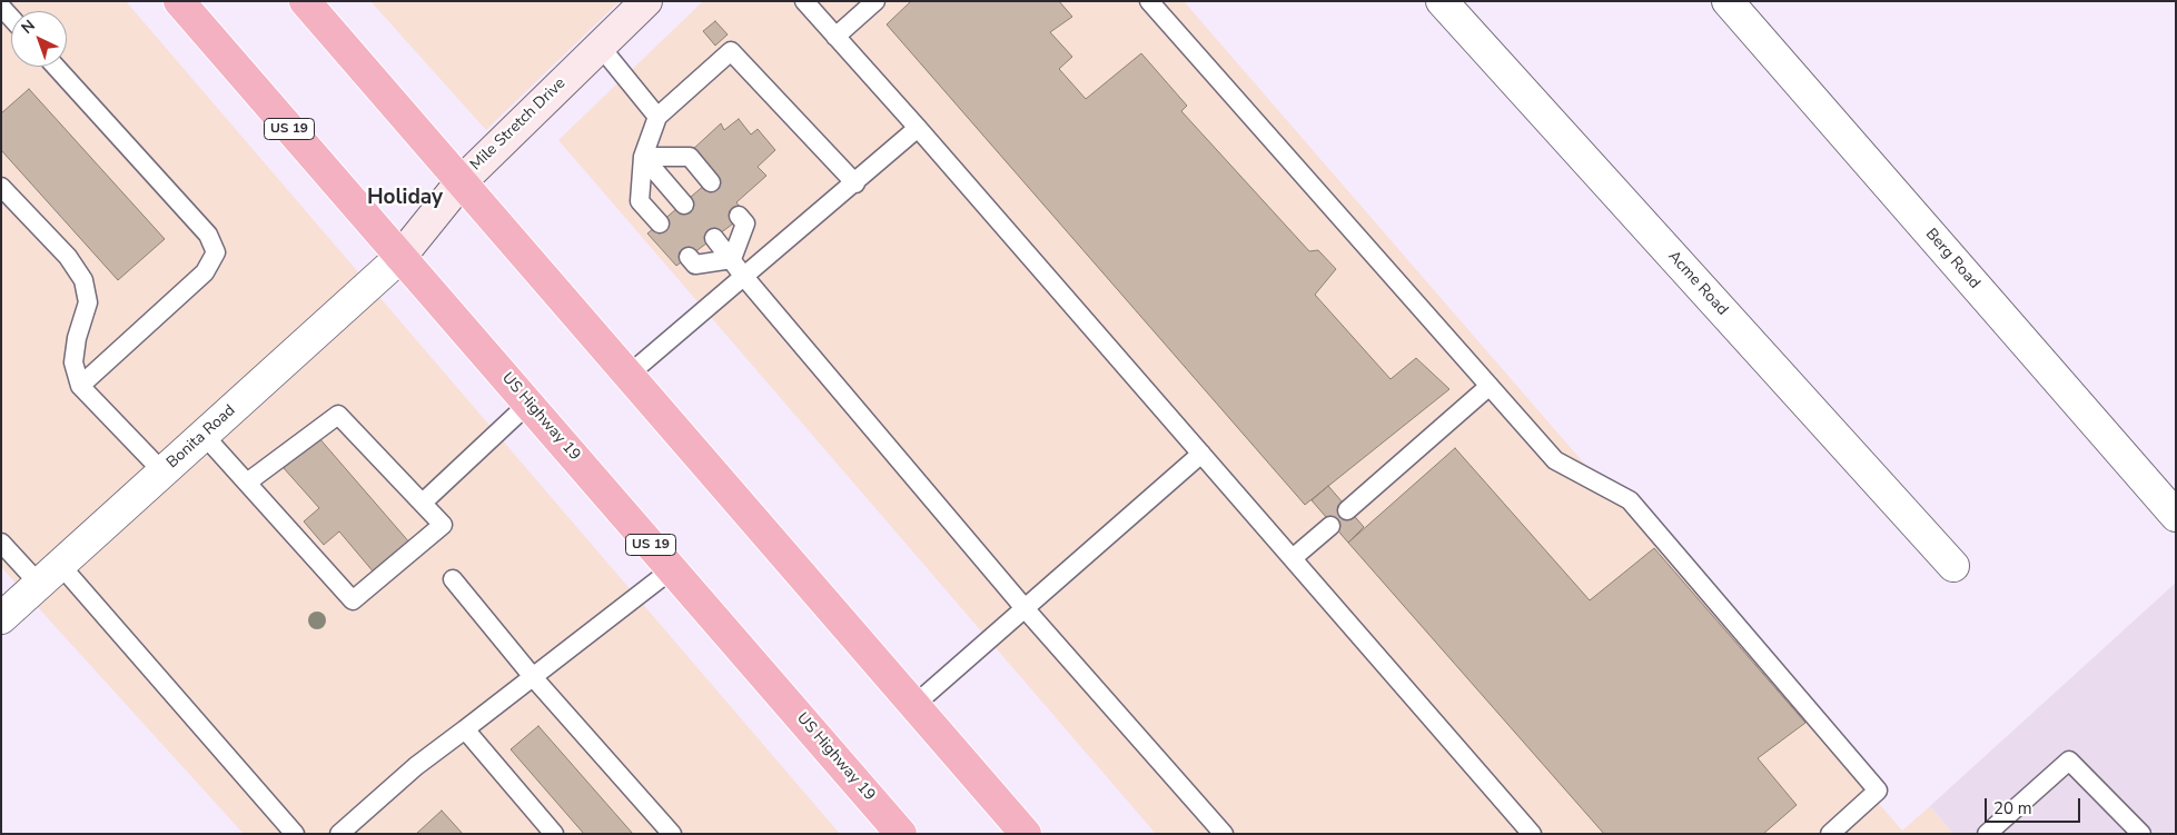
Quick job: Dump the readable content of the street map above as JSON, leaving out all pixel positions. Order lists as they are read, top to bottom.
{
  "streets": {
    "highway": ["US 19", "US Highway 19"],
    "street": [
      "Mile Stretch Drive",
      "Berg Road",
      "Acme Road",
      "Bonita Road"
    ]
  },
  "crossings": [
    ["Mile Stretch Drive", "US Highway 19"],
    ["Mile Stretch Drive", "Bonita Road"],
    ["US Highway 19", "Bonita Road"]
  ],
  "districts": ["Holiday"],
  "scale_bar": "20 m",
  "north": "top left"
}
